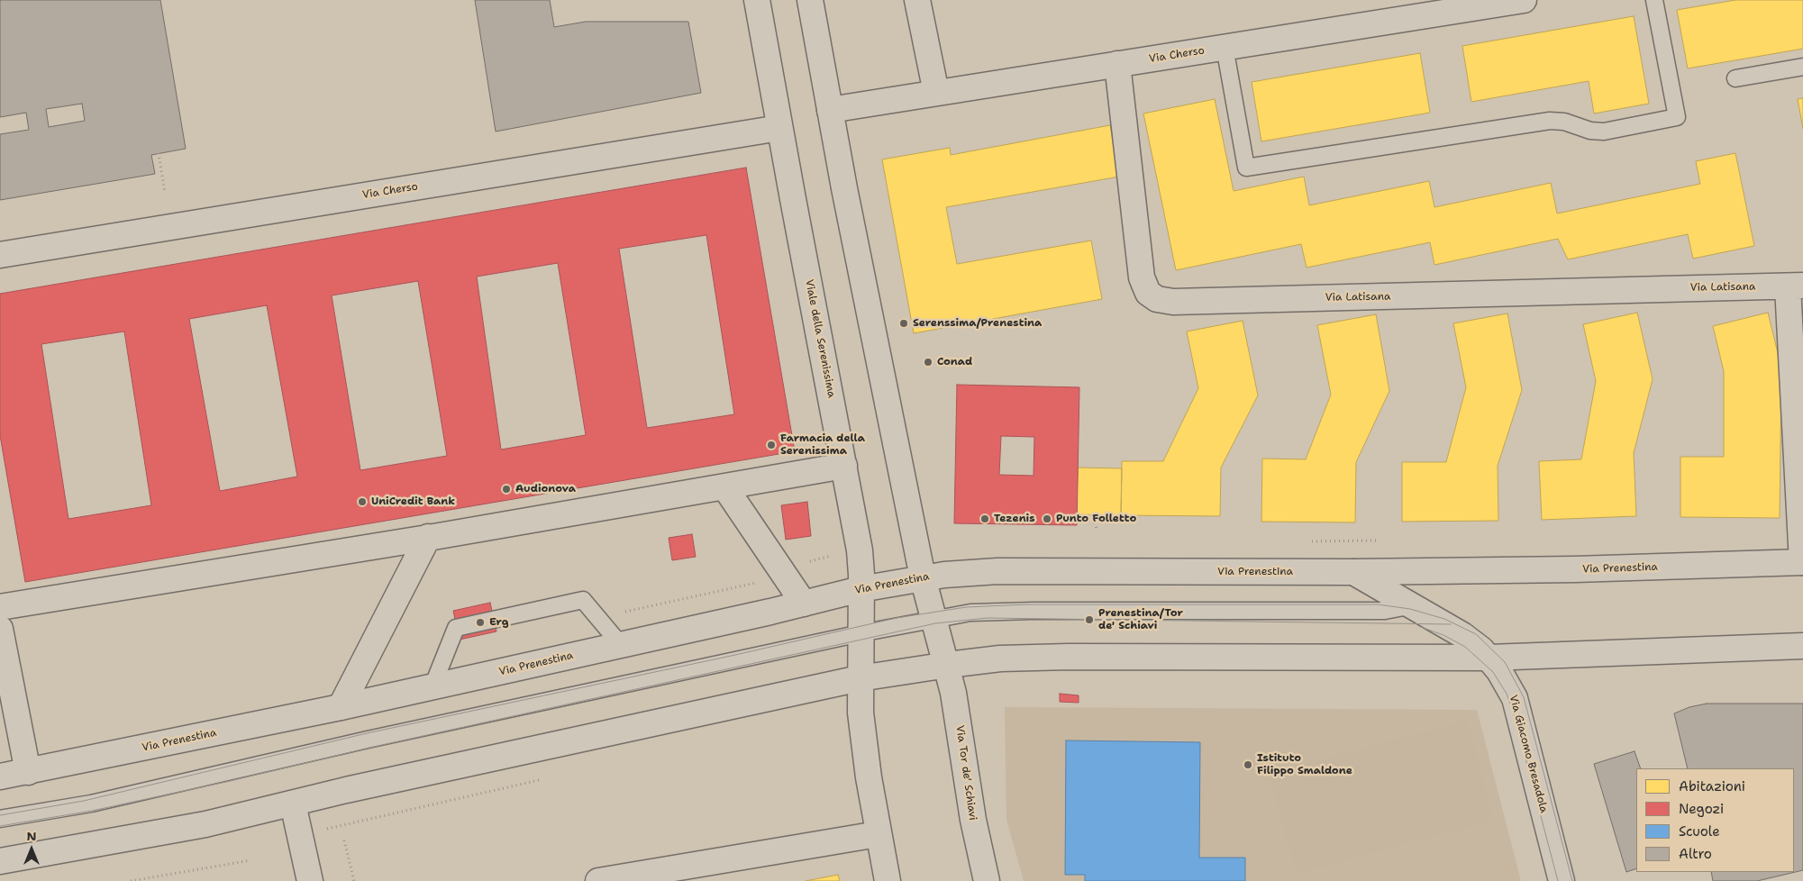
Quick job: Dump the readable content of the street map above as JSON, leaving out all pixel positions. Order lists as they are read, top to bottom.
{
  "streets": {
    "main road": [
      "Via Cherso",
      "Via Latisana",
      "Viale della Serenissima",
      "Via Prenestina",
      "Via Giacomo Bresadola",
      "Via Tor de' Schiavi"
    ]
  },
  "crossings": [
    ["Via Cherso", "Via Latisana"],
    ["Via Cherso", "Viale della Serenissima"],
    ["Viale della Serenissima", "Via Prenestina"],
    ["Via Prenestina", "Via Giacomo Bresadola"]
  ],
  "places": [
    "Serenssima/Prenestina",
    "Conad",
    "Farmacia della Serenissima",
    "Audionova",
    "UniCredit Bank",
    "Tezenis",
    "Punto Folletto",
    "Prenestina/Tor de' Schiavi",
    "Erg",
    "Istituto Filippo Smaldone"
  ],
  "legend": [
    "Abitazioni",
    "Negozi",
    "Scuole",
    "Altro"
  ],
  "north": "top"
}
